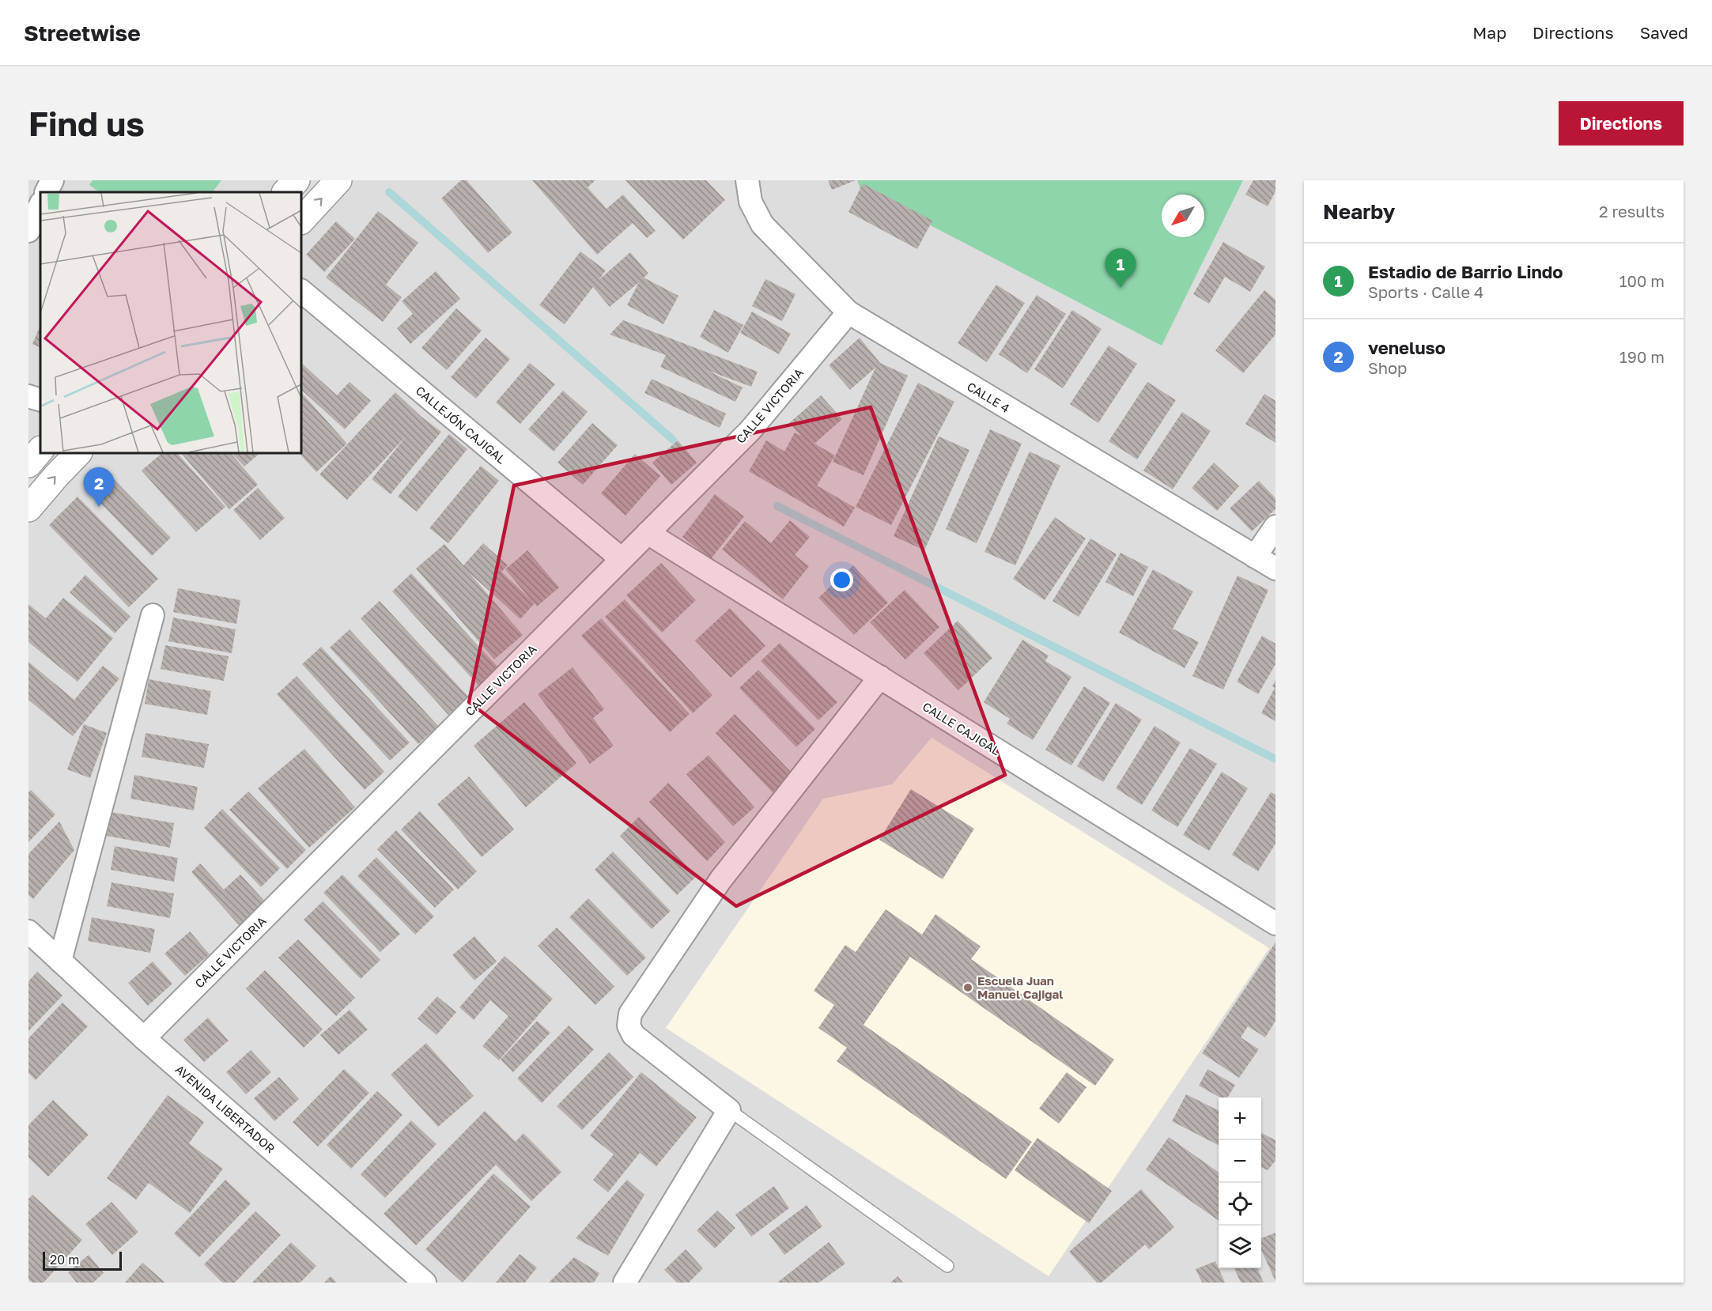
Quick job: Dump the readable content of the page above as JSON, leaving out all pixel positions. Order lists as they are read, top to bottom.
{
  "streets": {
    "street": [
      "CALLE 4",
      "CALLE VICTORIA",
      "CALLEJÓN CAJIGAL",
      "CALLE CAJIGAL",
      "AVENIDA LIBERTADOR"
    ]
  },
  "crossings": [
    ["CALLE 4", "CALLE VICTORIA"],
    ["CALLE VICTORIA", "CALLEJÓN CAJIGAL"],
    ["CALLE VICTORIA", "CALLE CAJIGAL"],
    ["CALLE VICTORIA", "AVENIDA LIBERTADOR"]
  ],
  "places": ["Escuela Juan Manuel Cajigal"],
  "scale_bar": "20 m",
  "north": "bottom left",
  "page": {
    "header": "Streetwise",
    "nav": ["Map", "Directions", "Saved"],
    "buttons": "Directions",
    "title": "Find us",
    "heading": ["Nearby", "2 results"],
    "list": [
      {
        "mark": "1",
        "name": "Estadio de Barrio Lindo",
        "note": "Sports · Calle 4",
        "value": "100 m"
      },
      {
        "mark": "2",
        "name": "veneluso",
        "note": "Shop",
        "value": "190 m"
      }
    ],
    "pins": ["1", "2"],
    "map_buttons": ["+", "−"],
    "scale": "20 m"
  }
}
